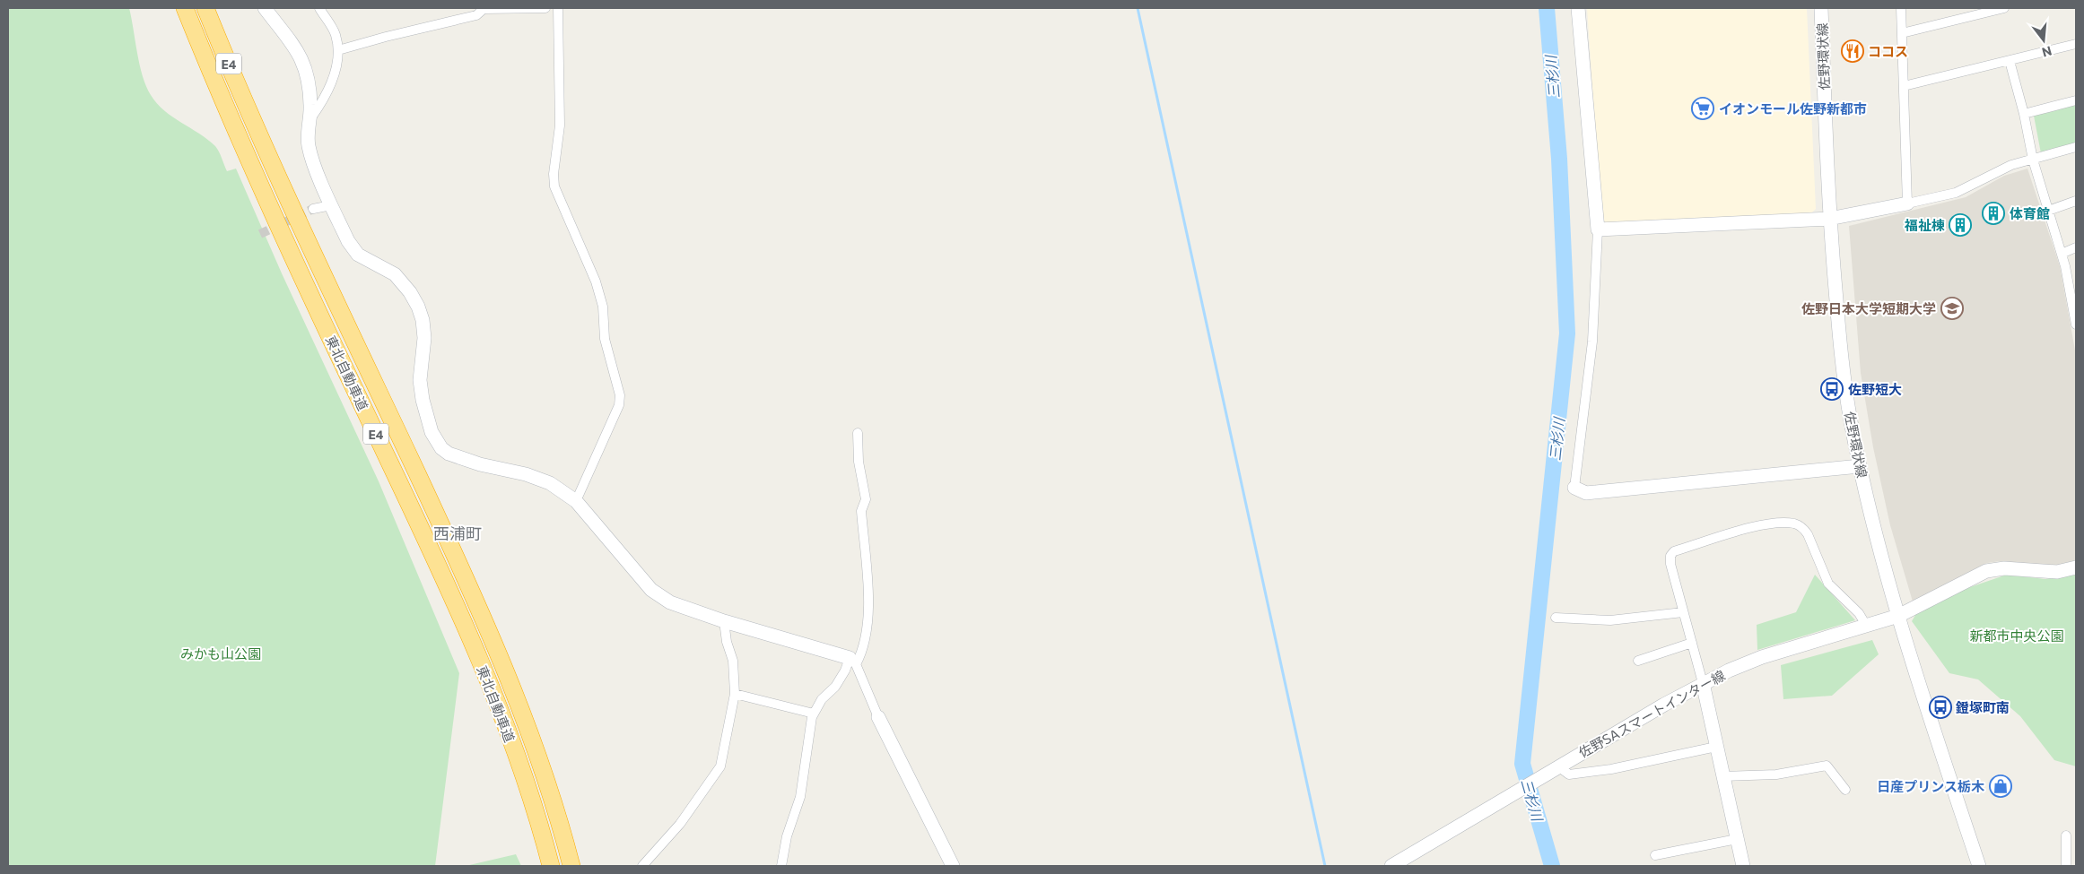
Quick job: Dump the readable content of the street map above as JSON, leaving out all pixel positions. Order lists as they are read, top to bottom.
{
  "streets": {
    "highway": ["E4", "東北自動車道"],
    "street": ["佐野環状線", "佐野SAスマートインター線"]
  },
  "crossings": [
    ["佐野環状線", "佐野SAスマートインター線"]
  ],
  "districts": ["西浦町"],
  "water": ["三杉川"],
  "parks": ["新都市中央公園", "みかも山公園"],
  "places": {
    "restaurant": ["ココス"],
    "supermarket": ["イオンモール佐野新都市"],
    "building": ["体育館", "福祉棟"],
    "school or university": ["佐野日本大学短期大学"],
    "bus stop": ["佐野短大", "鐙塚町南"],
    "shop": ["日産プリンス栃木"]
  },
  "north": "bottom"
}
